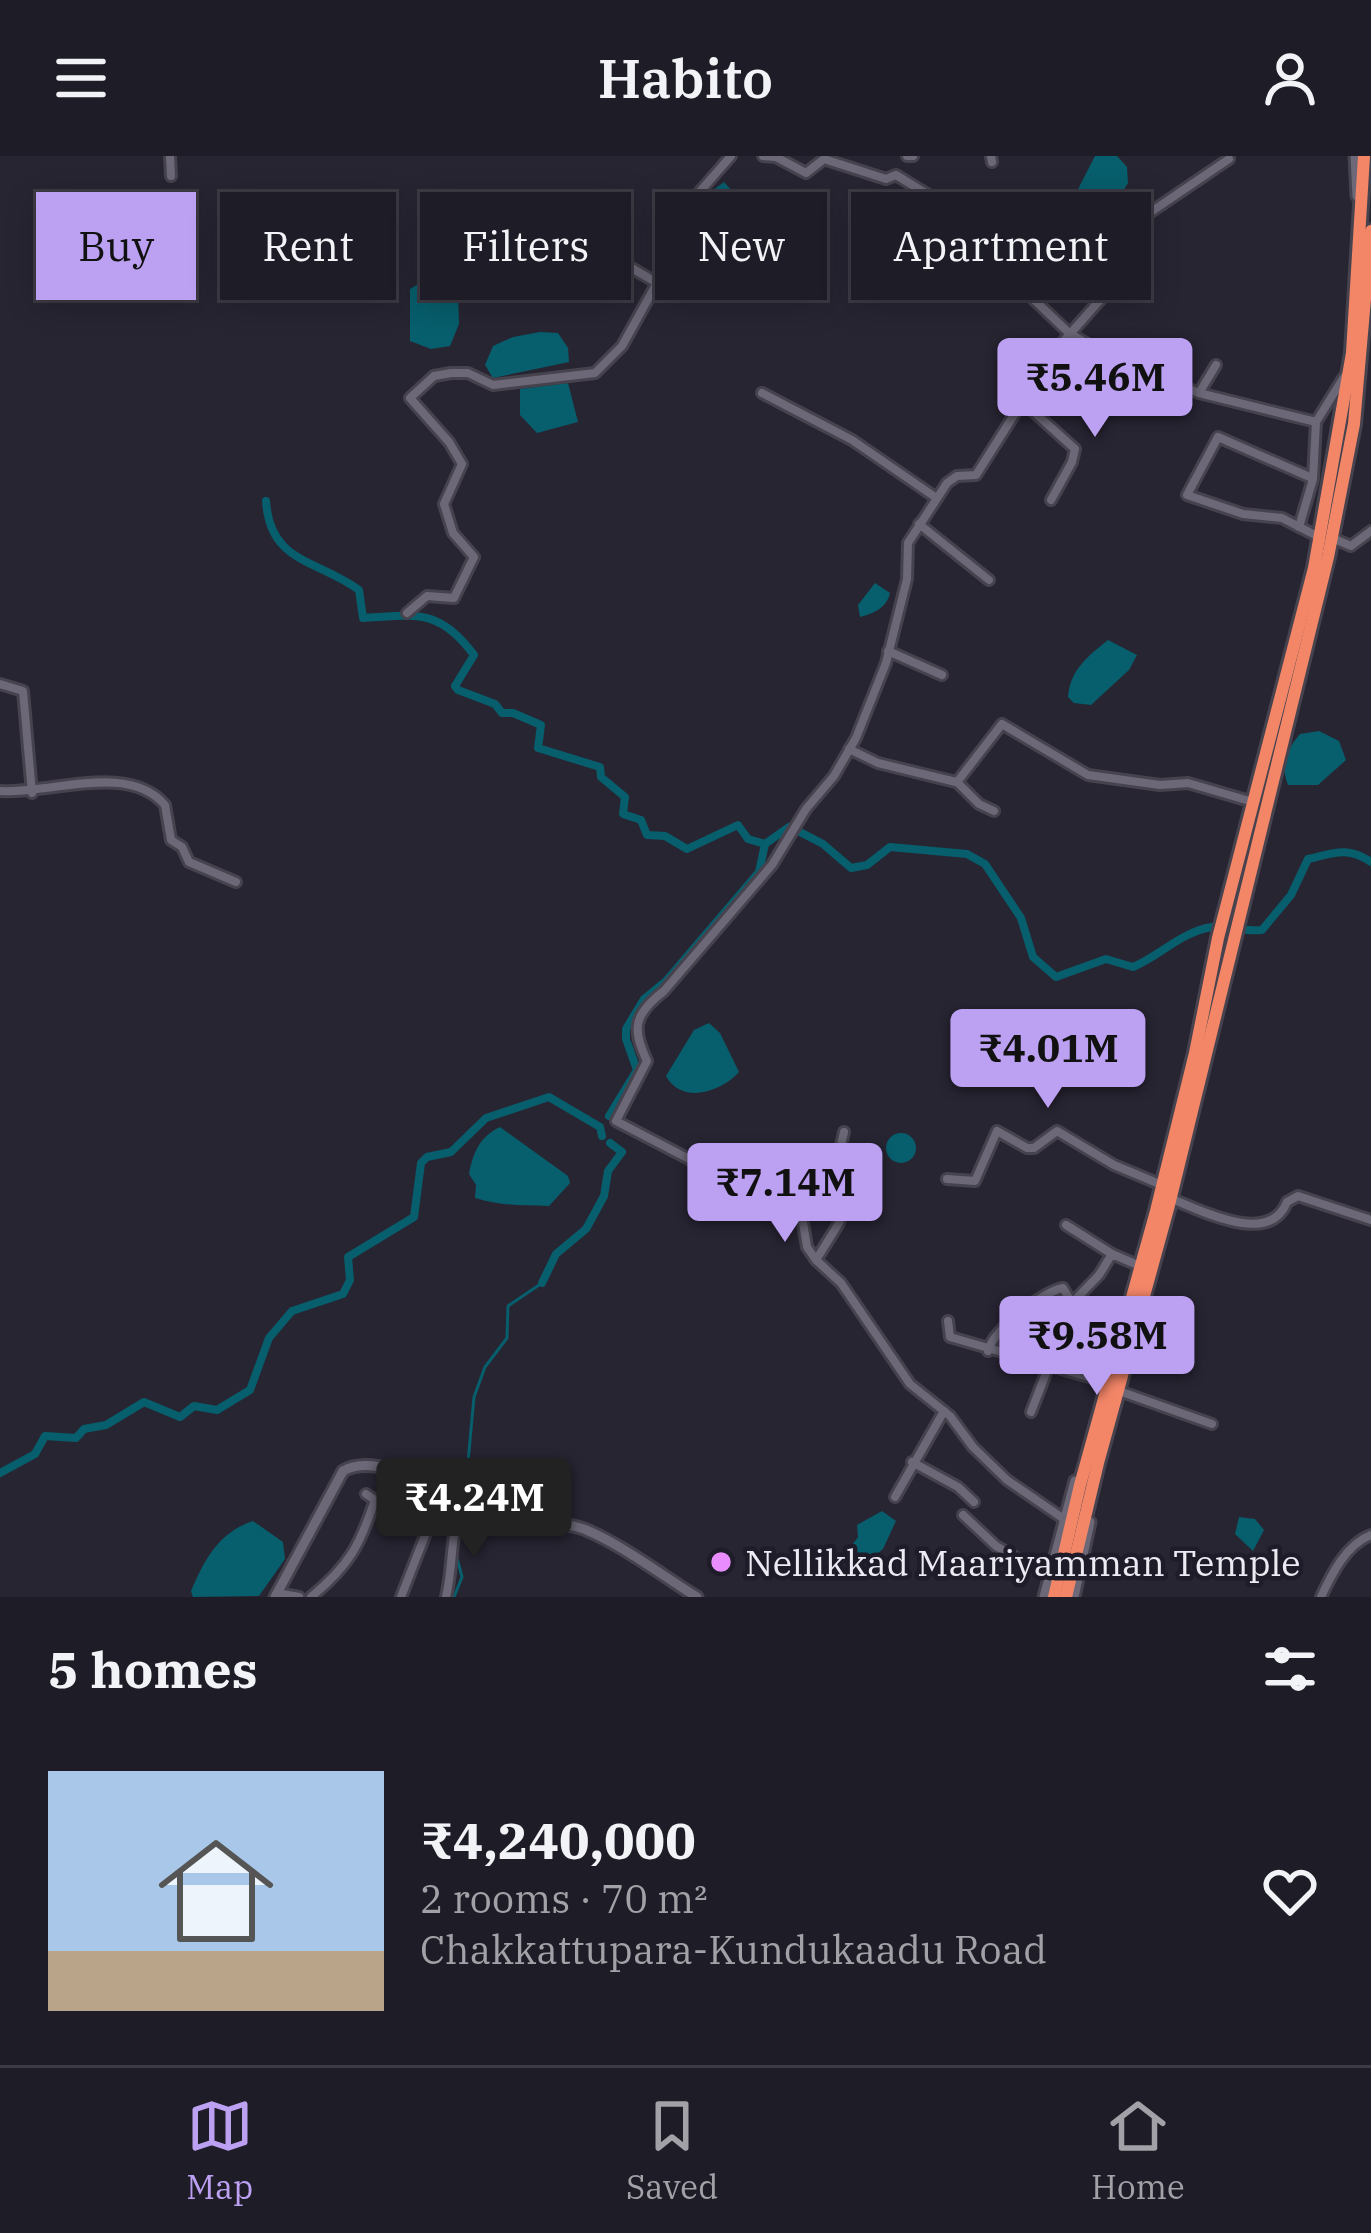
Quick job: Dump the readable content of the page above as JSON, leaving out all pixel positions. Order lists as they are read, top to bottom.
{
  "places": ["Nellikkad Maariyamman Temple"],
  "page": {
    "header": "Habito",
    "chip": [
      "Buy",
      "Rent",
      "Filters",
      "New",
      "Apartment"
    ],
    "price": [
      "₹5.46M",
      "₹4.01M",
      "₹7.14M",
      "₹9.58M",
      "₹4.24M"
    ],
    "heading": "5 homes",
    "list": [
      {
        "name": "₹4,240,000",
        "note": "2 rooms · 70 m² · Chakkattupara-Kundukaadu Road"
      }
    ],
    "tabs": ["Map", "Saved", "Home"]
  }
}
